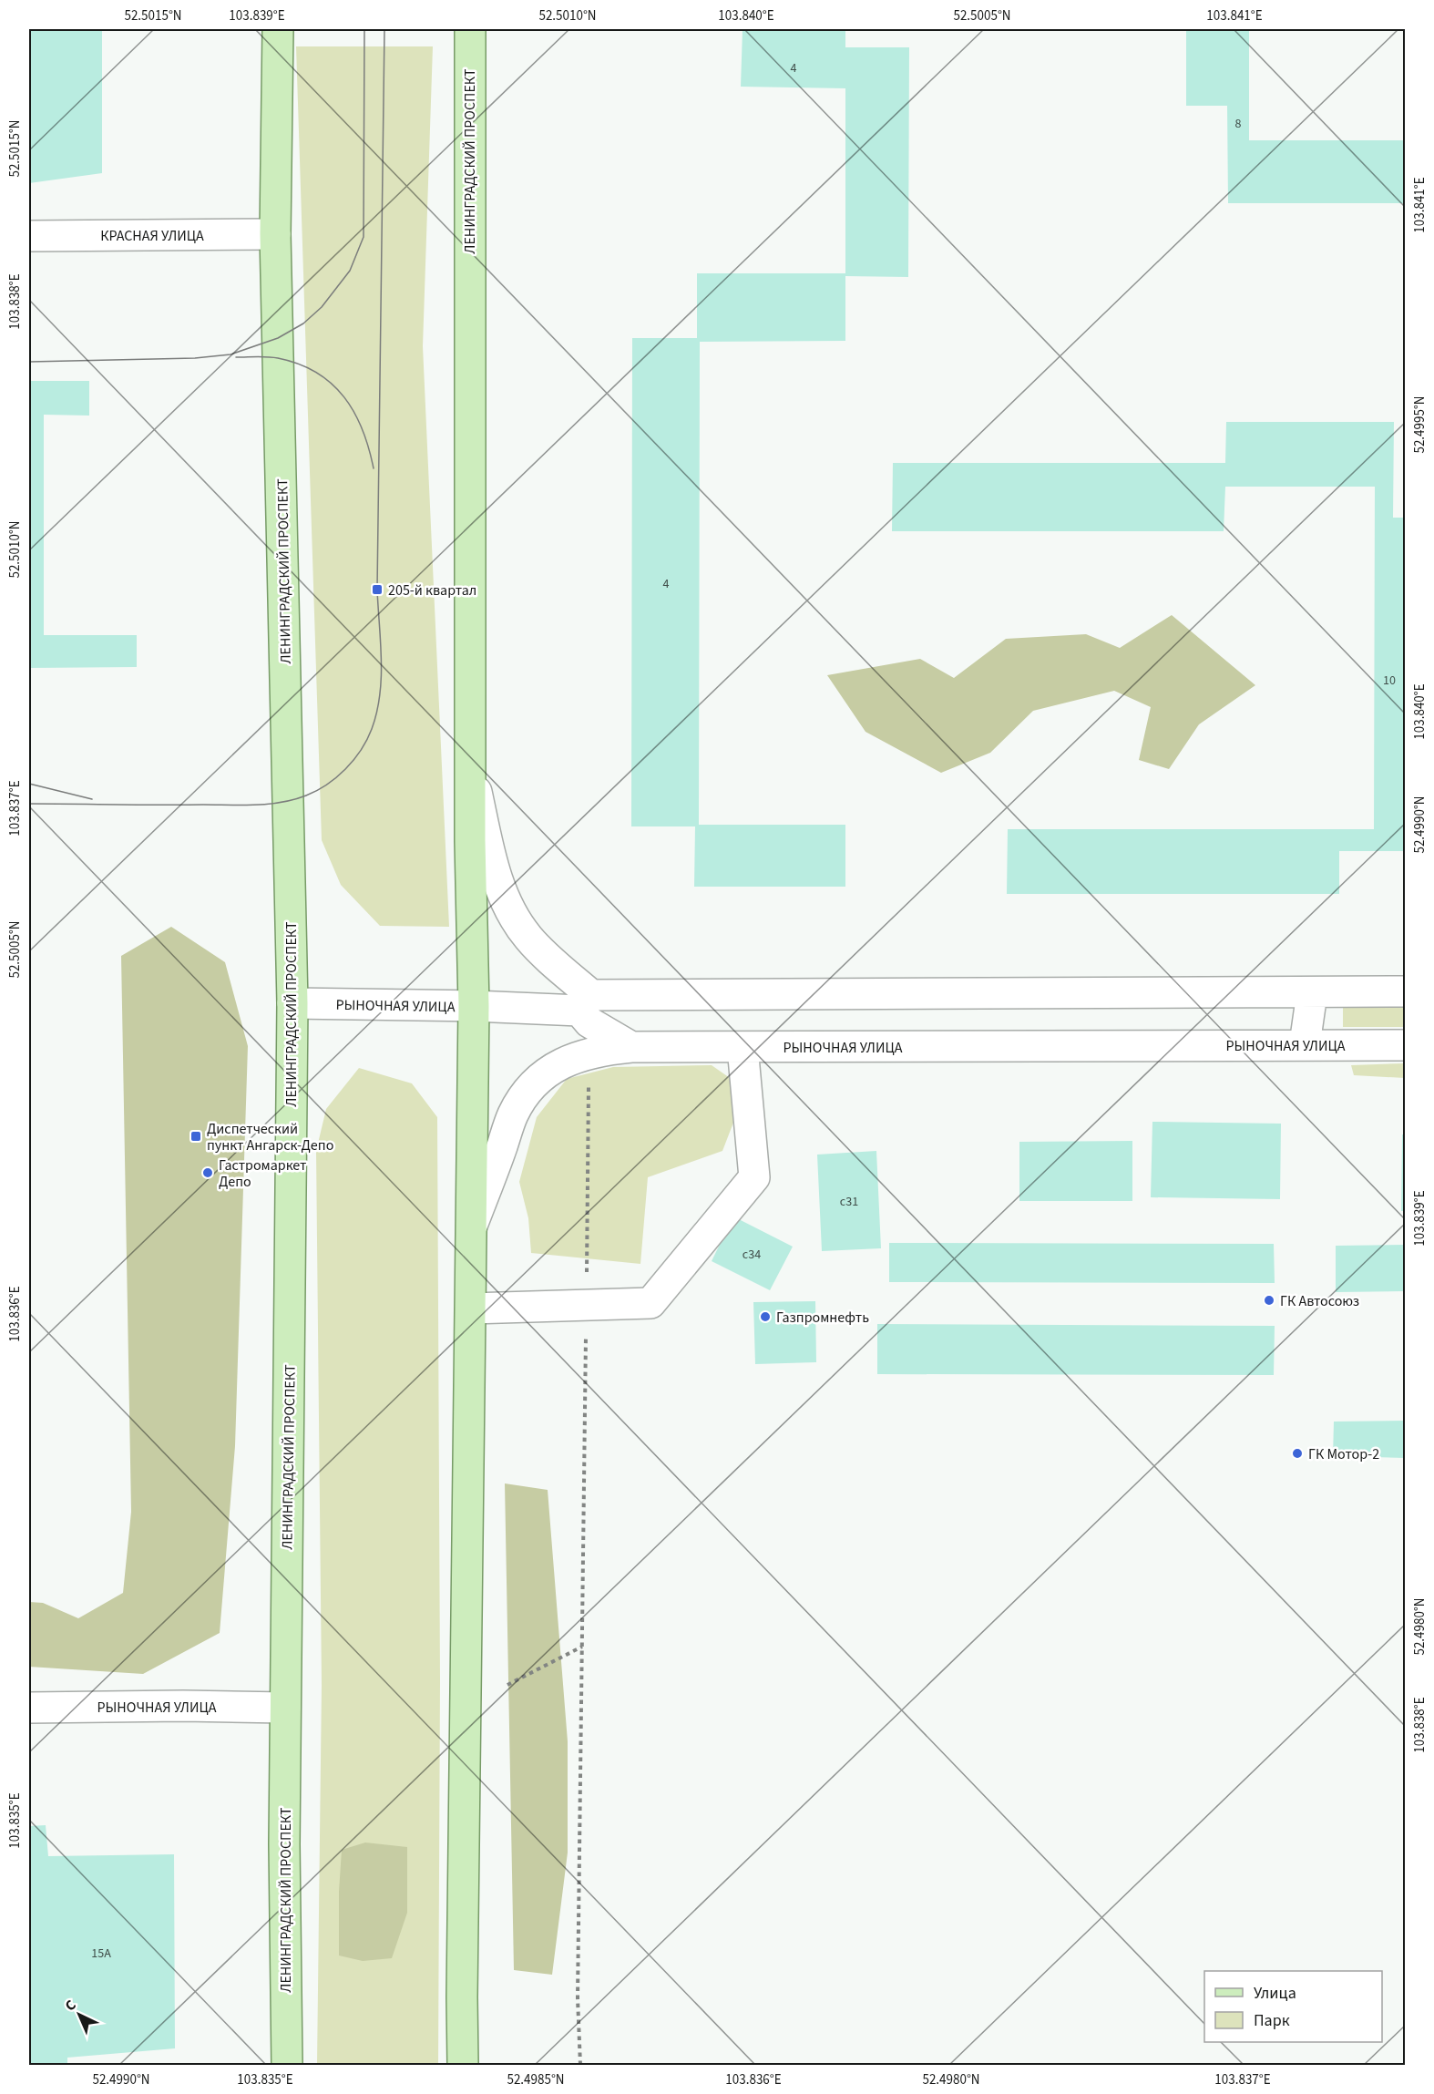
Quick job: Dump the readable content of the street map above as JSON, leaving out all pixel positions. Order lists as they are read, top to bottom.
{
  "streets": {
    "main road": ["ЛЕНИНГРАДСКИЙ ПРОСПЕКТ"],
    "street": ["КРАСНАЯ УЛИЦА", "РЫНОЧНАЯ УЛИЦА"]
  },
  "crossings": [
    ["ЛЕНИНГРАДСКИЙ ПРОСПЕКТ", "КРАСНАЯ УЛИЦА"],
    ["ЛЕНИНГРАДСКИЙ ПРОСПЕКТ", "РЫНОЧНАЯ УЛИЦА"]
  ],
  "places": {
    "transit": ["205-й квартал", "Диспетческий пункт Ангарск-Депо"],
    "other": [
      "Гастромаркет Депо",
      "ГК Автосоюз",
      "Газпромнефть",
      "ГК Мотор-2"
    ]
  },
  "house_numbers": [
    "4",
    "8",
    "4",
    "10",
    "с31",
    "с34",
    "15А"
  ],
  "legend": ["Улица", "Парк"],
  "north": "top left",
  "coordinates": [
    "52.5015°N",
    "103.839°E",
    "52.5010°N",
    "103.840°E",
    "52.5005°N",
    "103.841°E",
    "103.838°E",
    "52.4995°N",
    "103.837°E",
    "52.4990°N",
    "103.836°E",
    "52.4980°N",
    "103.835°E",
    "52.4985°N"
  ]
}
